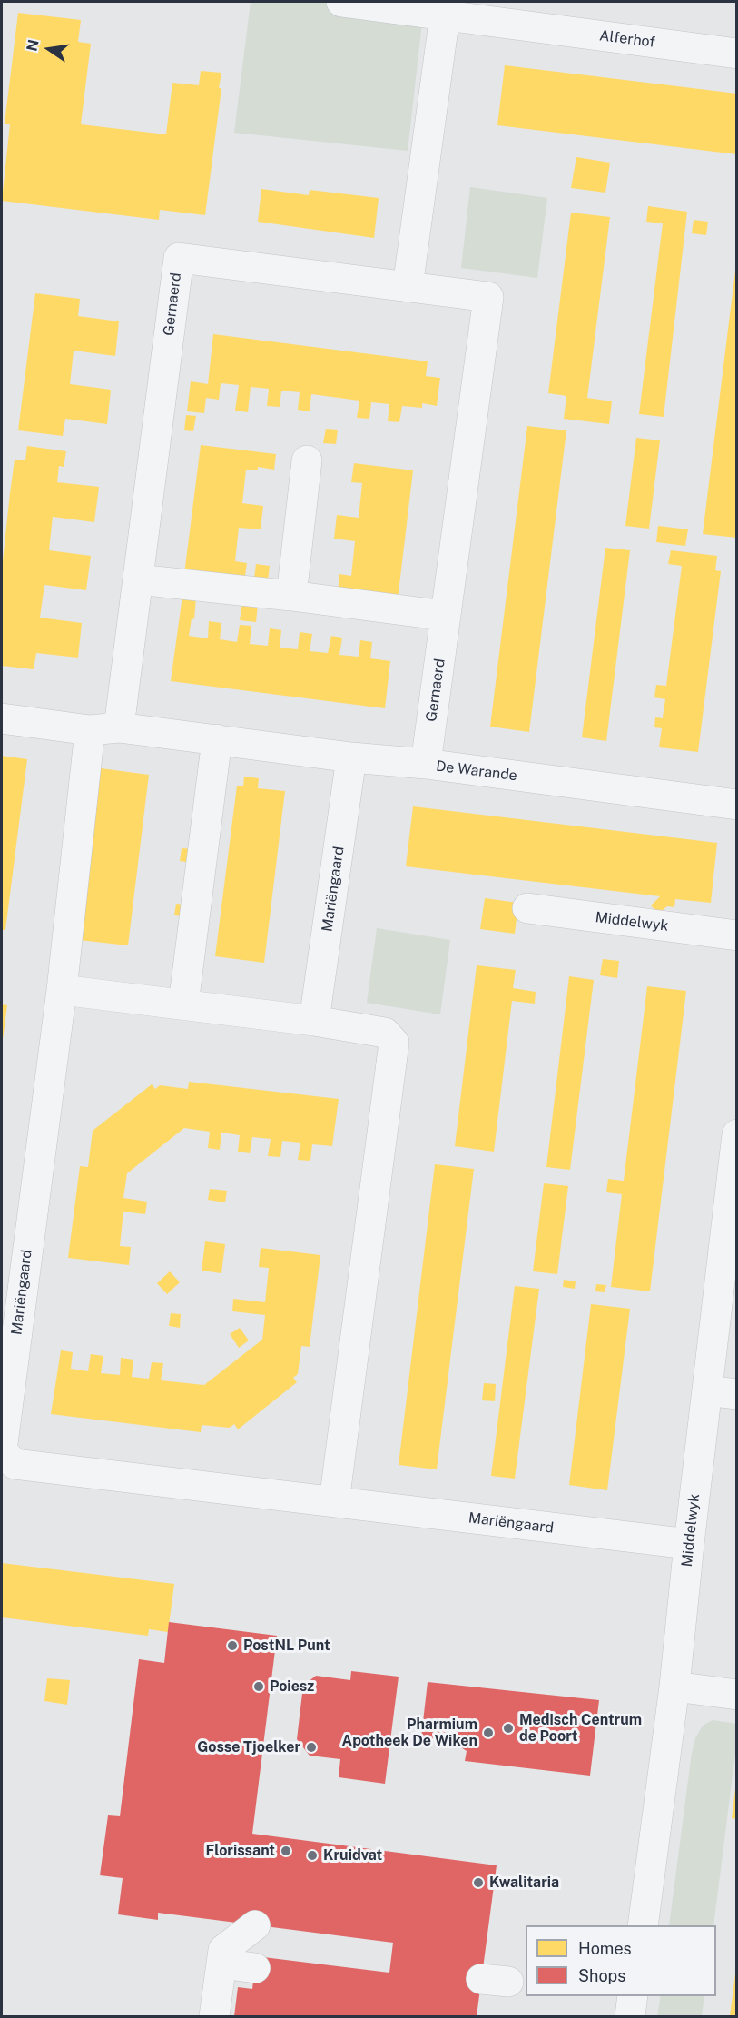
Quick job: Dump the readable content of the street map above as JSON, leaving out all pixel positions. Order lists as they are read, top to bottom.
{
  "streets": {
    "street": [
      "Alferhof",
      "Gernaerd",
      "De Warande",
      "Mariëngaard",
      "Middelwyk"
    ]
  },
  "crossings": [
    ["Gernaerd", "De Warande"],
    ["De Warande", "Mariëngaard"],
    ["Mariëngaard", "Middelwyk"]
  ],
  "places": [
    "PostNL Punt",
    "Poiesz",
    "Medisch Centrum de Poort",
    "Pharmium Apotheek De Wiken",
    "Gosse Tjoelker",
    "Florissant",
    "Kruidvat",
    "Kwalitaria"
  ],
  "legend": ["Homes", "Shops"],
  "north": "left"
}
